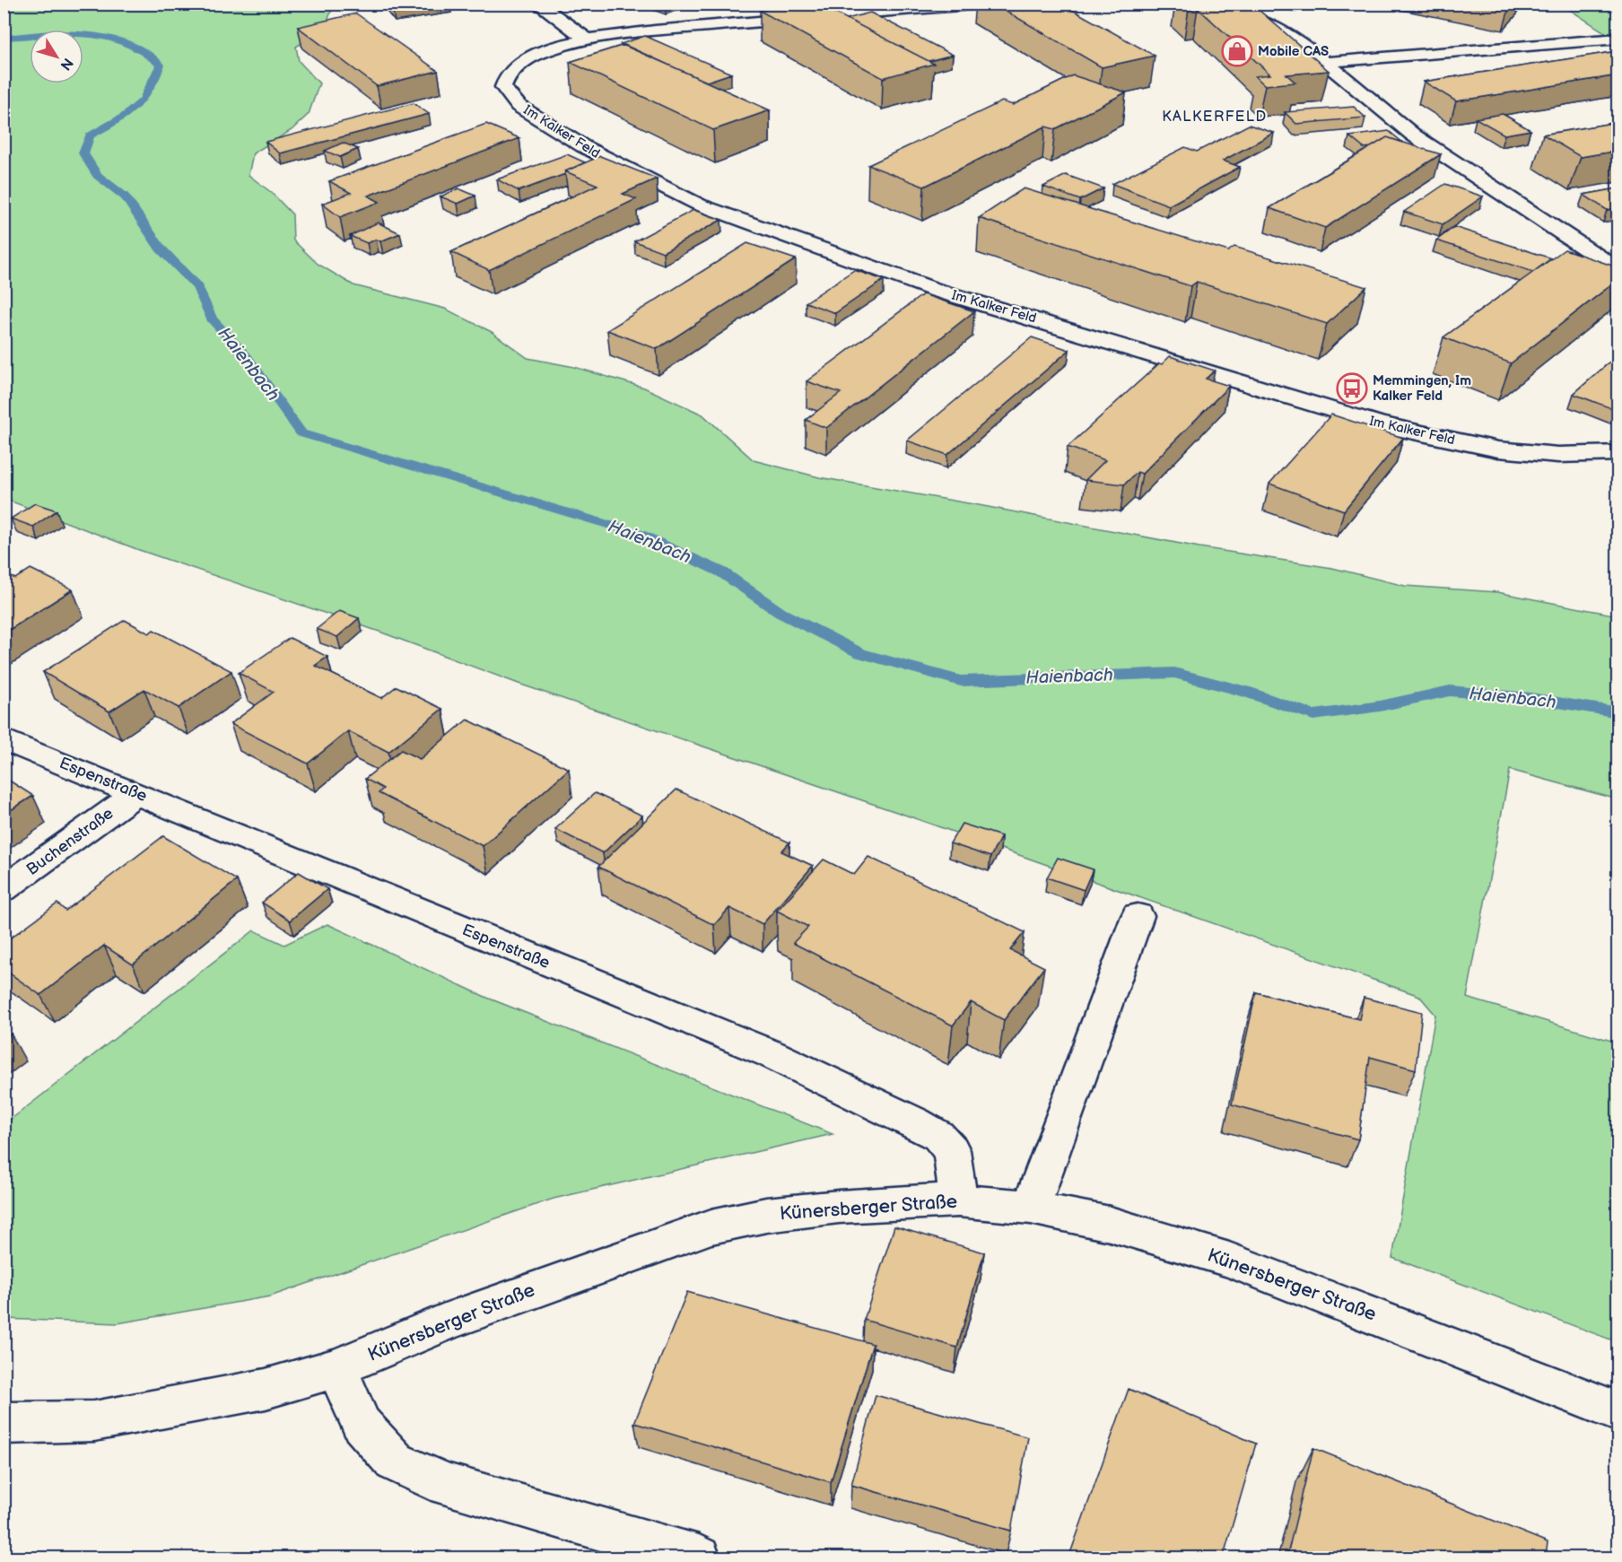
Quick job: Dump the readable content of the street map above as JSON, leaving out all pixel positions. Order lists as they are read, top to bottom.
{
  "streets": {
    "street": [
      "Im Kalker Feld",
      "Espenstraße",
      "Buchenstraße",
      "Künersberger Straße"
    ]
  },
  "crossings": [
    ["Espenstraße", "Buchenstraße"],
    ["Espenstraße", "Künersberger Straße"]
  ],
  "districts": ["KALKERFELD"],
  "water": ["Haienbach"],
  "places": {
    "shop": ["Mobile CAS"],
    "bus stop": ["Memmingen, Im Kalker Feld"]
  },
  "north": "bottom right"
}
